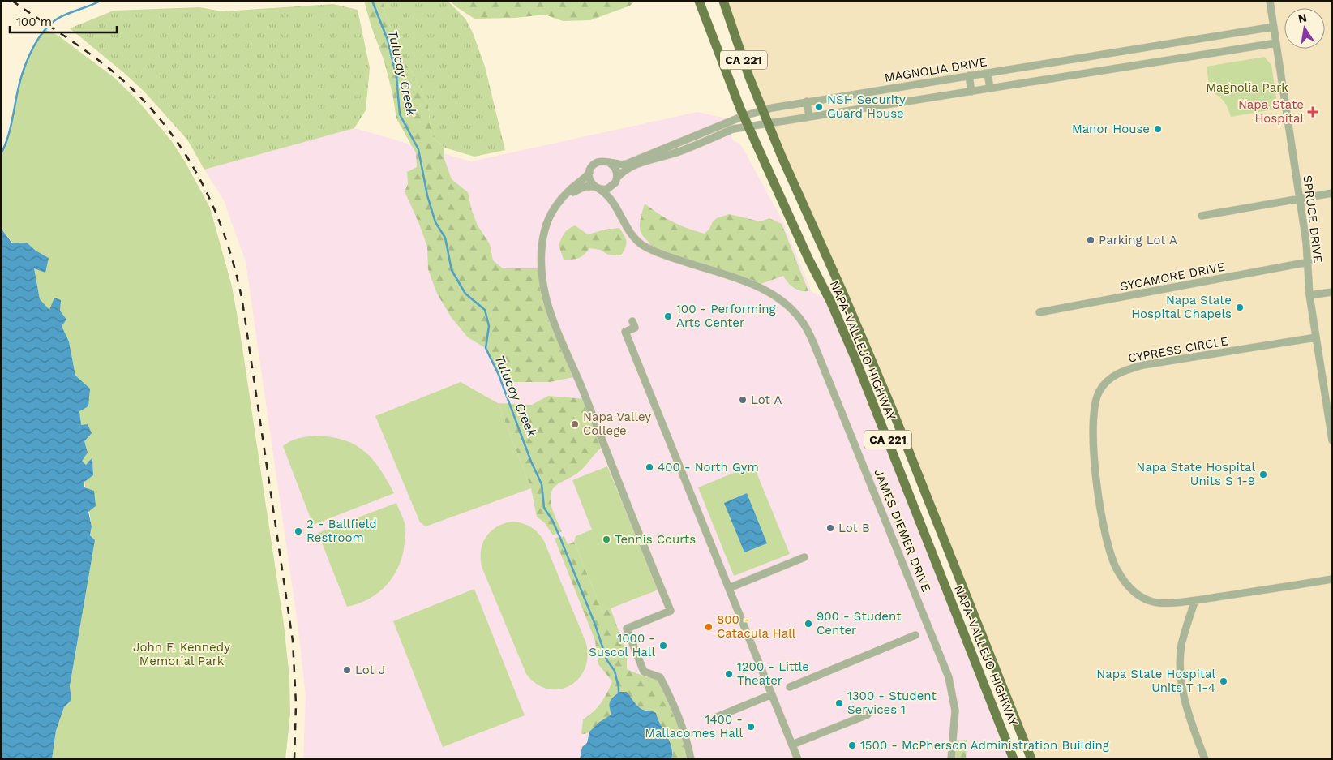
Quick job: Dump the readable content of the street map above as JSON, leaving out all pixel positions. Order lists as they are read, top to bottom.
{
  "streets": {
    "main road": ["CA 221", "NAPA-VALLEJO HIGHWAY"],
    "street": [
      "MAGNOLIA DRIVE",
      "SPRUCE DRIVE",
      "SYCAMORE DRIVE",
      "CYPRESS CIRCLE",
      "JAMES DIEMER DRIVE"
    ]
  },
  "crossings": [
    ["MAGNOLIA DRIVE", "SPRUCE DRIVE"],
    ["MAGNOLIA DRIVE", "NAPA-VALLEJO HIGHWAY"],
    ["MAGNOLIA DRIVE", "JAMES DIEMER DRIVE"],
    ["SPRUCE DRIVE", "SYCAMORE DRIVE"],
    ["SPRUCE DRIVE", "CYPRESS CIRCLE"]
  ],
  "water": ["Tulucay Creek"],
  "parks": ["Magnolia Park", "John F. Kennedy Memorial Park"],
  "places": {
    "other": [
      "NSH Security Guard House",
      "Manor House",
      "Parking Lot A",
      "Napa State Hospital Chapels",
      "100 - Performing Arts Center",
      "Lot A",
      "Napa Valley College",
      "400 - North Gym",
      "Napa State Hospital Units S 1-9",
      "Lot B",
      "2 - Ballfield Restroom",
      "Tennis Courts",
      "900 - Student Center",
      "800 - Catacula Hall",
      "1000 - Suscol Hall",
      "Lot J",
      "1200 - Little Theater",
      "Napa State Hospital Units T 1-4",
      "1300 - Student Services 1",
      "1400 - Mallacomes Hall",
      "1500 - McPherson Administration Building"
    ],
    "health": ["Napa State Hospital"]
  },
  "scale_bar": "100 m",
  "north": "top"
}
